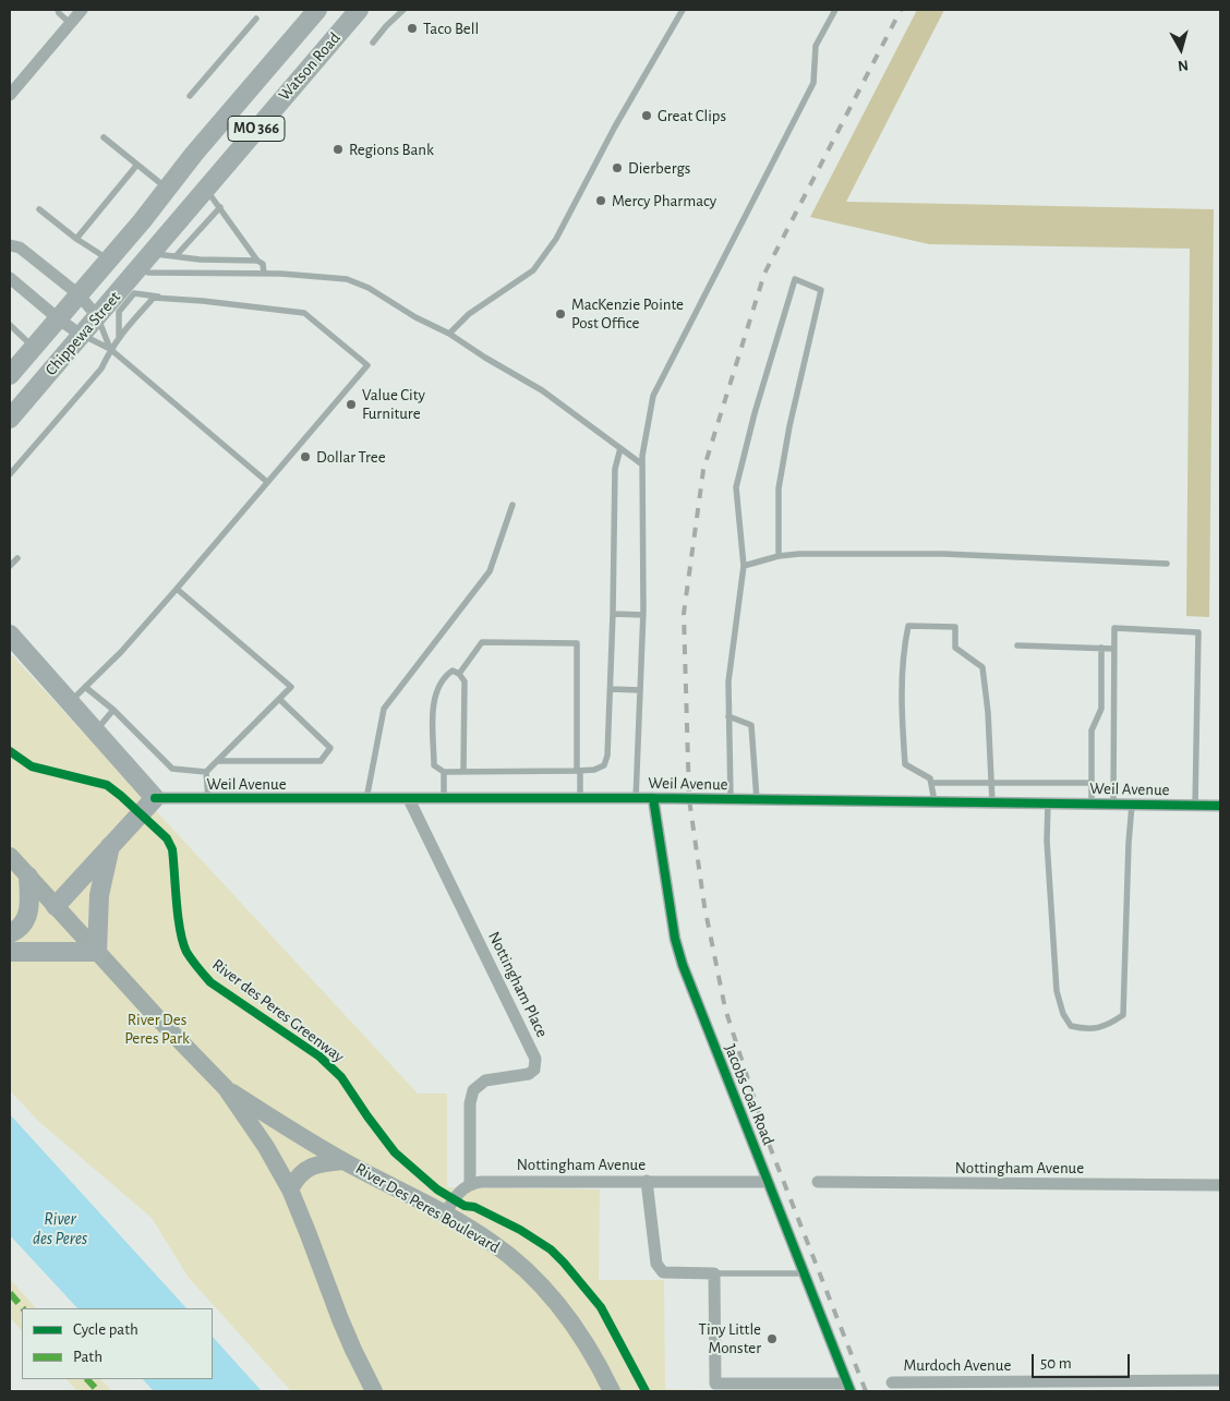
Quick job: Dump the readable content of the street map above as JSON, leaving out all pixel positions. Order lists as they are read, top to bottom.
{
  "streets": {
    "main road": [
      "Watson Road",
      "MO 366",
      "Chippewa Street",
      "River Des Peres Boulevard"
    ],
    "street": [
      "Weil Avenue",
      "Nottingham Place",
      "Jacobs Coal Road",
      "Nottingham Avenue",
      "Murdoch Avenue"
    ],
    "cycle path": ["River des Peres Greenway"]
  },
  "crossings": [
    ["Watson Road", "Chippewa Street"],
    ["Weil Avenue", "Nottingham Place"],
    ["Weil Avenue", "Jacobs Coal Road"],
    ["Nottingham Place", "Nottingham Avenue"],
    ["Jacobs Coal Road", "Nottingham Avenue"]
  ],
  "water": ["River des Peres"],
  "parks": ["River Des Peres Park"],
  "places": [
    "Taco Bell",
    "Great Clips",
    "Regions Bank",
    "Dierbergs",
    "Mercy Pharmacy",
    "MacKenzie Pointe Post Office",
    "Value City Furniture",
    "Dollar Tree",
    "Tiny Little Monster"
  ],
  "legend": ["Cycle path", "Path"],
  "scale_bar": "50 m",
  "north": "bottom"
}
